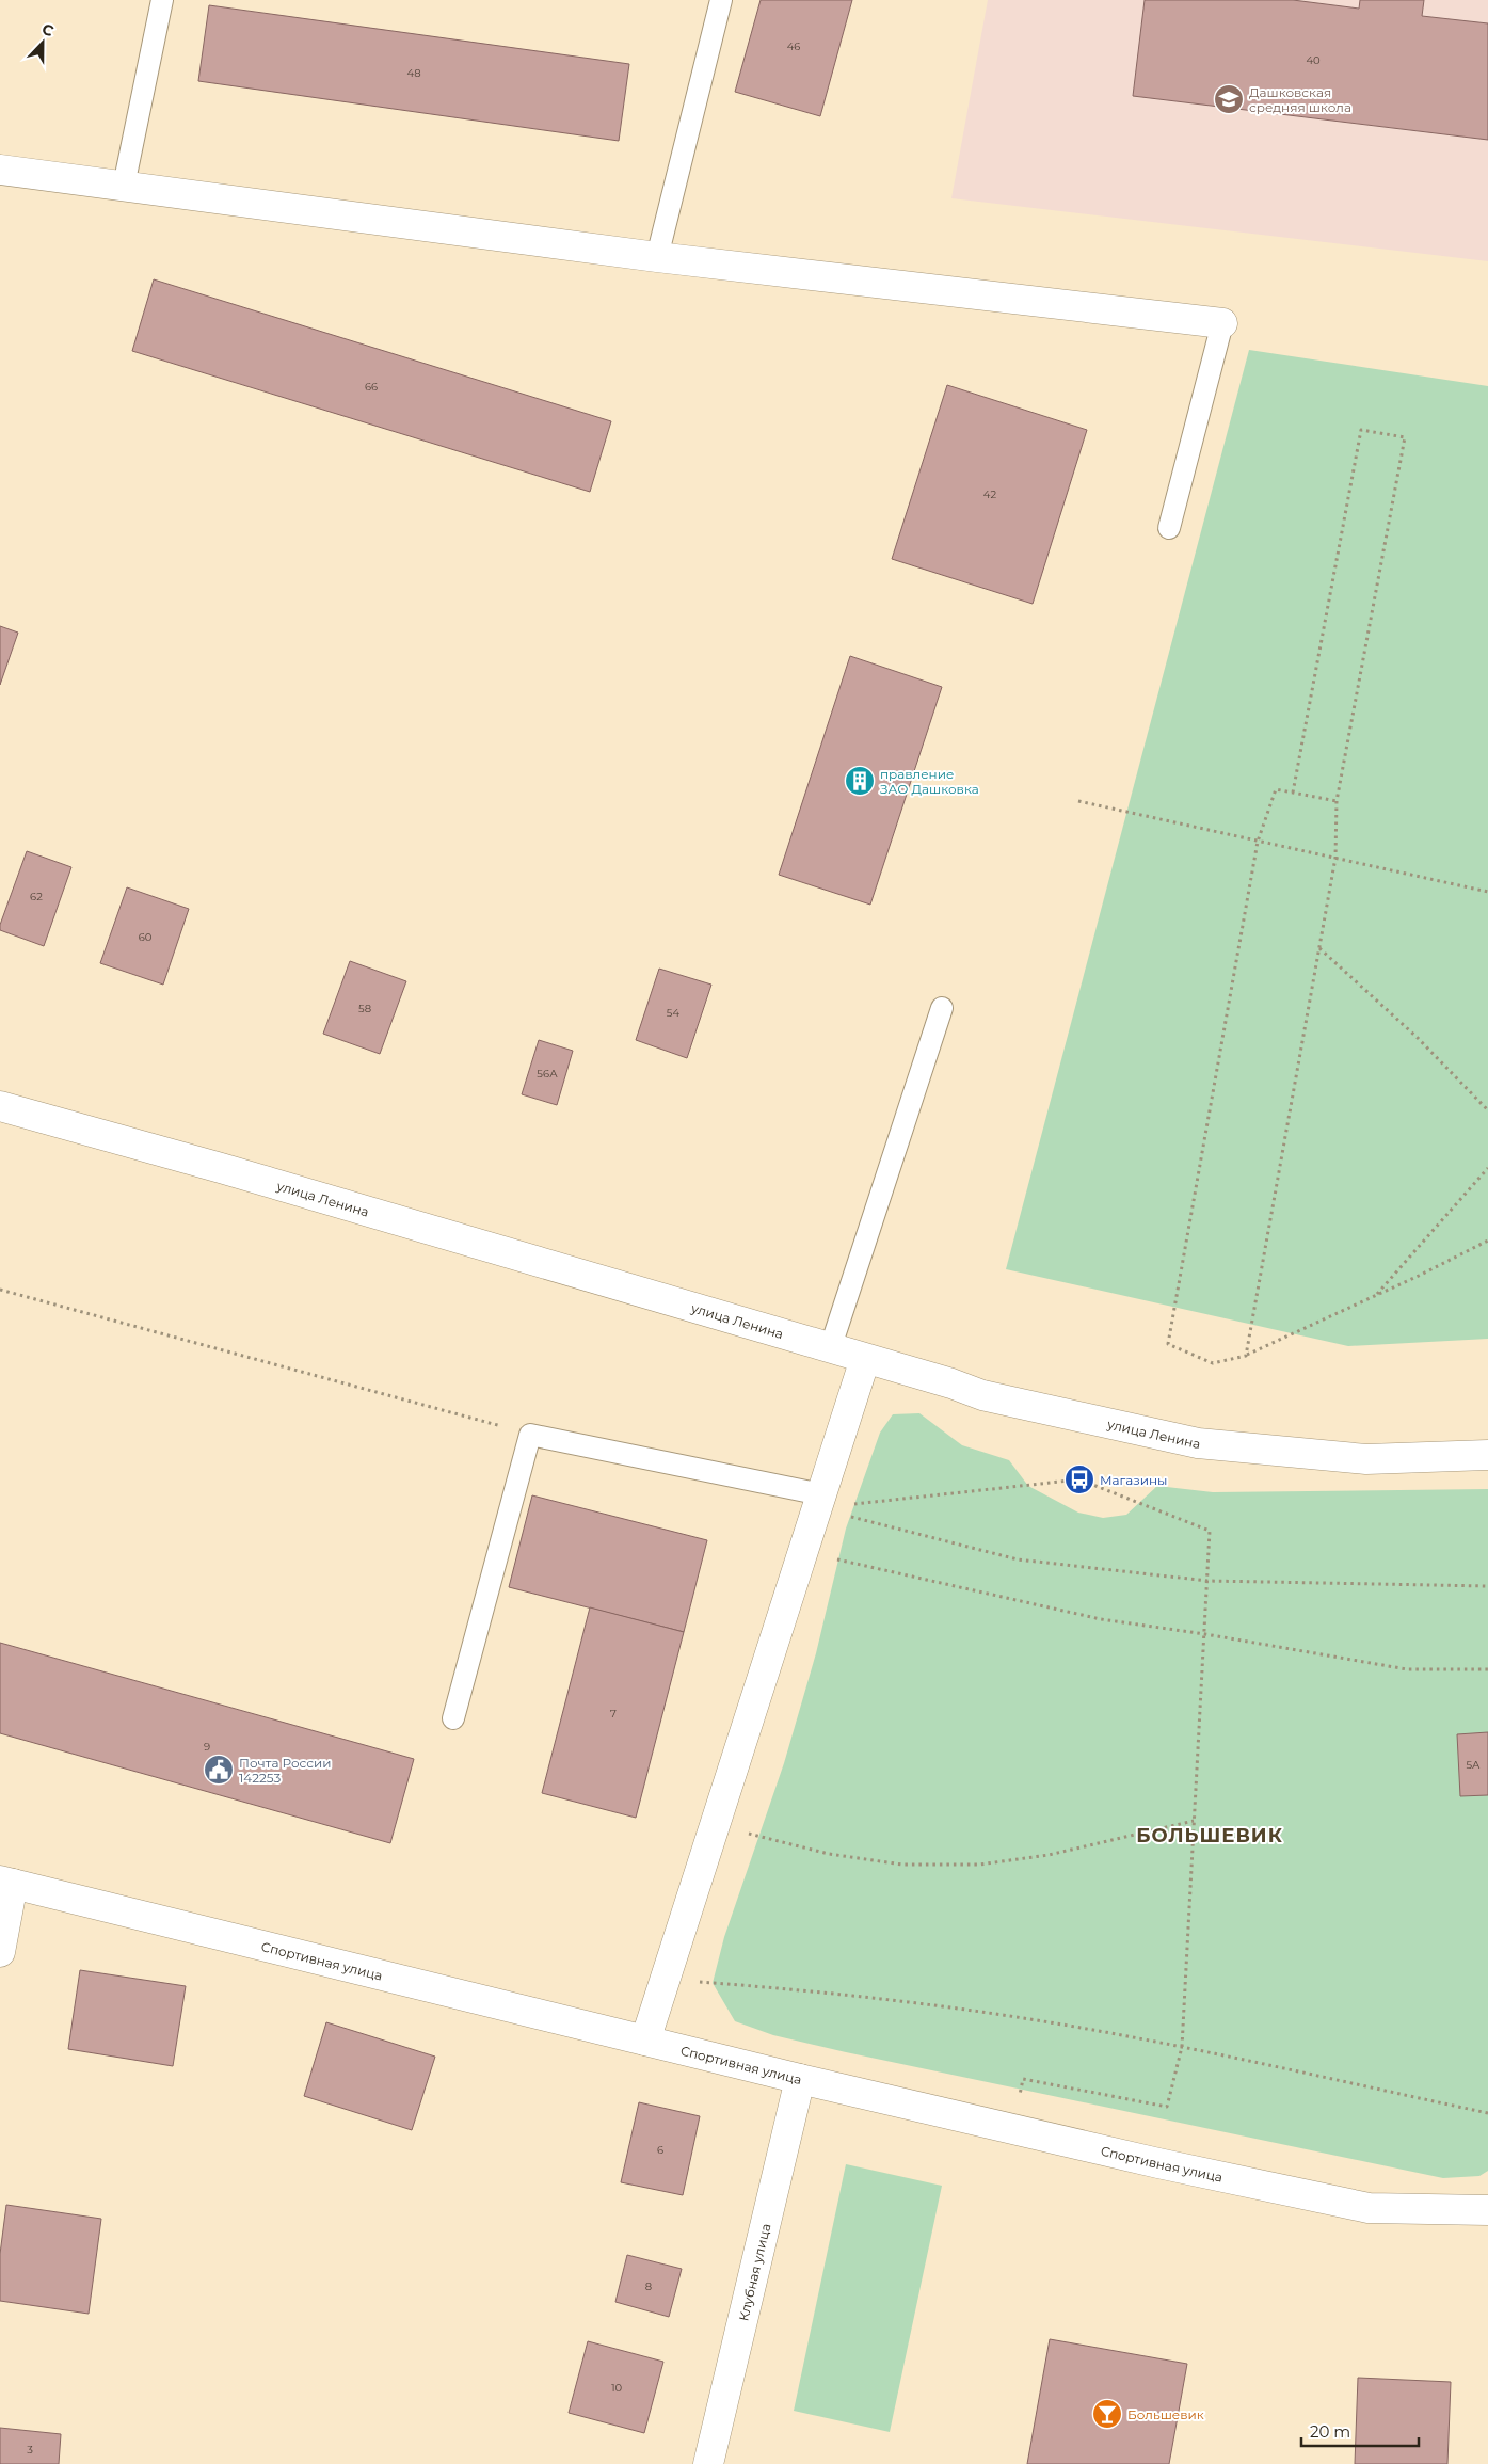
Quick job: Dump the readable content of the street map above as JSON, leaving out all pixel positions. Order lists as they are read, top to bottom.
{
  "streets": {
    "street": ["улица Ленина", "Спортивная улица", "Клубная улица"]
  },
  "crossings": [
    ["Спортивная улица", "Клубная улица"]
  ],
  "districts": ["БОЛЬШЕВИК"],
  "places": {
    "school or university": ["Дашковская средняя школа"],
    "building": ["правление ЗАО Дашковка"],
    "bus stop": ["Магазины"],
    "public building": ["Почта России 142253"],
    "bar": ["Большевик"]
  },
  "house_numbers": [
    "46",
    "40",
    "48",
    "66",
    "42",
    "62",
    "60",
    "58",
    "54",
    "56А",
    "7",
    "9",
    "5А",
    "6",
    "8",
    "10",
    "3"
  ],
  "scale_bar": "20 m",
  "north": "top"
}
